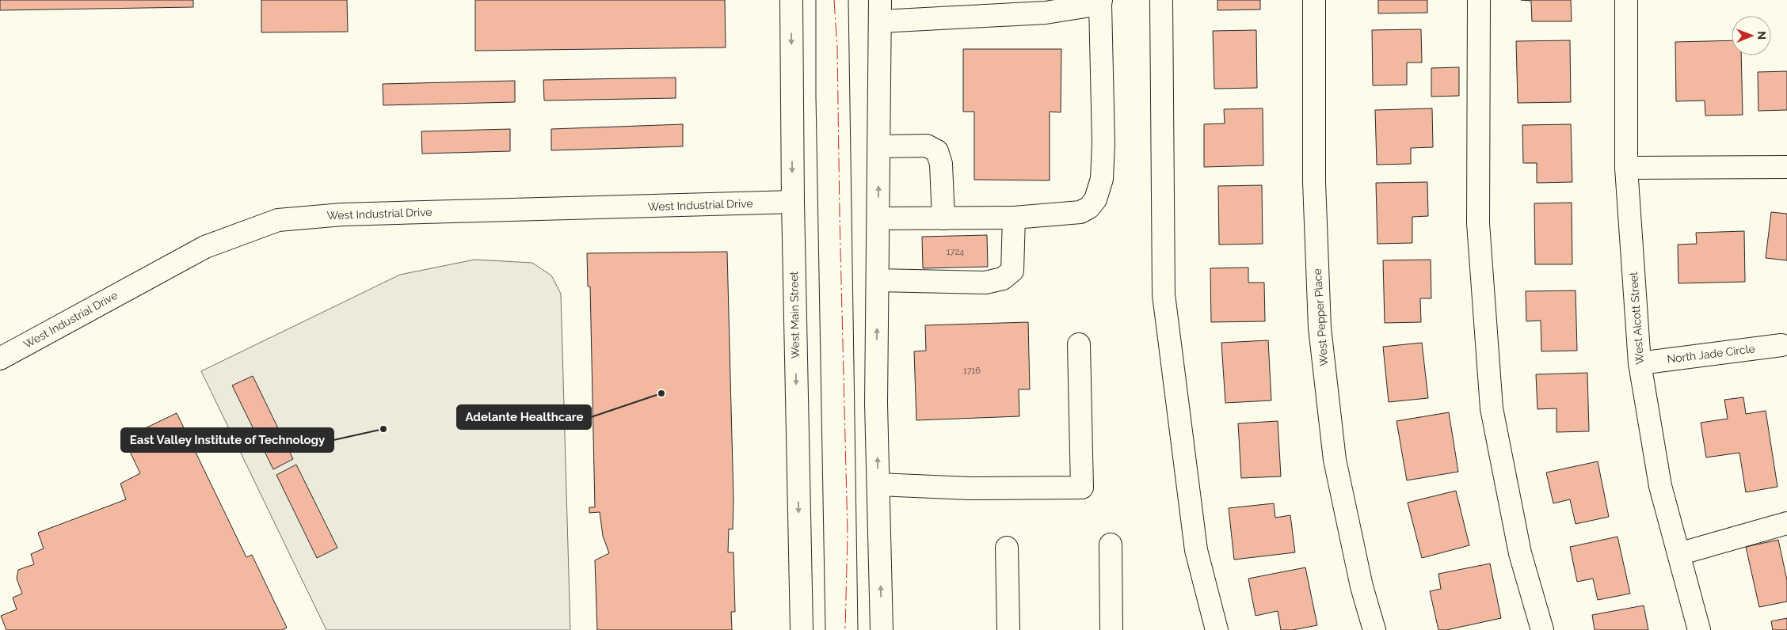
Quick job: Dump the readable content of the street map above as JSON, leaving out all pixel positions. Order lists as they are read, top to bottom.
{
  "streets": {
    "street": [
      "West Industrial Drive",
      "West Main Street",
      "West Pepper Place",
      "West Alcott Street",
      "North Jade Circle"
    ]
  },
  "crossings": [
    ["West Industrial Drive", "West Main Street"],
    ["West Alcott Street", "North Jade Circle"]
  ],
  "places": ["Adelante Healthcare", "East Valley Institute of Technology"],
  "house_numbers": ["1724", "1716"],
  "north": "right"
}
